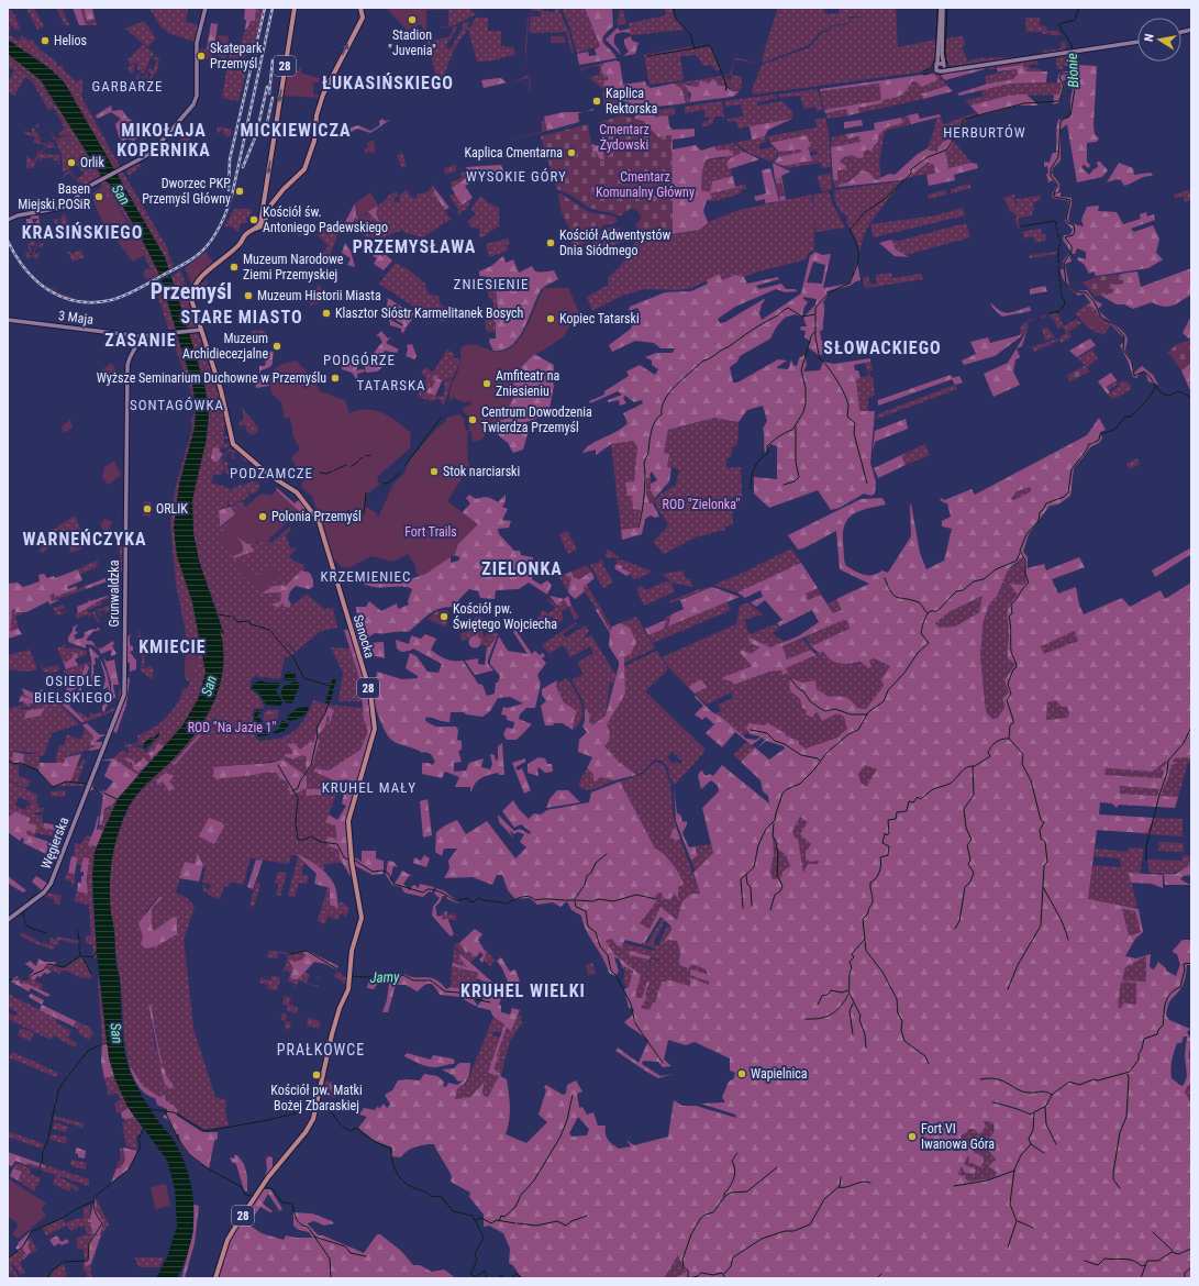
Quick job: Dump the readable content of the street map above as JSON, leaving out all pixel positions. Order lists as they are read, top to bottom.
{
  "streets": {
    "main road": [
      "28",
      "3 Maja",
      "Grunwaldzka",
      "Sanocka",
      "Węgierska"
    ]
  },
  "crossings": [
    ["28", "Sanocka"],
    ["3 Maja", "Grunwaldzka"],
    ["Grunwaldzka", "Węgierska"]
  ],
  "districts": [
    "ŁUKASIŃSKIEGO",
    "GARBARZE",
    "MIKOŁAJA KOPERNIKA",
    "MICKIEWICZA",
    "HERBURTÓW",
    "WYSOKIE GÓRY",
    "KRASIŃSKIEGO",
    "PRZEMYSŁAWA",
    "ZNIESIENIE",
    "Przemyśl",
    "STARE MIASTO",
    "ZASANIE",
    "SŁOWACKIEGO",
    "PODGÓRZE",
    "TATARSKA",
    "SONTAGÓWKA",
    "PODZAMCZE",
    "WARNEŃCZYKA",
    "ZIELONKA",
    "KRZEMIENIEC",
    "KMIECIE",
    "OSIEDLE BIELSKIEGO",
    "KRUHEL MAŁY",
    "KRUHEL WIELKI",
    "PRAŁKOWCE"
  ],
  "water": ["Błonie", "San", "Jamy"],
  "parks": [
    "Cmentarz Żydowski",
    "Cmentarz Komunalny Główny",
    "ROD \"Zielonka\"",
    "Fort Trails",
    "ROD \"Na Jazie 1\""
  ],
  "places": [
    "Stadion \"Juvenia\"",
    "Helios",
    "Skatepark Przemyśl",
    "Kaplica Rektorska",
    "Kaplica Cmentarna",
    "Orlik",
    "Dworzec PKP Przemyśl Główny",
    "Basen Miejski POSiR",
    "Kościół św. Antoniego Padewskiego",
    "Kościół Adwentystów Dnia Siódmego",
    "Muzeum Narodowe Ziemi Przemyskiej",
    "Muzeum Historii Miasta",
    "Klasztor Sióstr Karmelitanek Bosych",
    "Kopiec Tatarski",
    "Muzeum Archidiecezjalne",
    "Wyższe Seminarium Duchowne w Przemyślu",
    "Amfiteatr na Zniesieniu",
    "Centrum Dowodzenia Twierdza Przemyśl",
    "Stok narciarski",
    "ORLIK",
    "Polonia Przemyśl",
    "Kościół pw. Świętego Wojciecha",
    "Wapielnica",
    "Kościół pw. Matki Bożej Zbaraskiej",
    "Fort VI Iwanowa Góra"
  ],
  "north": "left"
}
